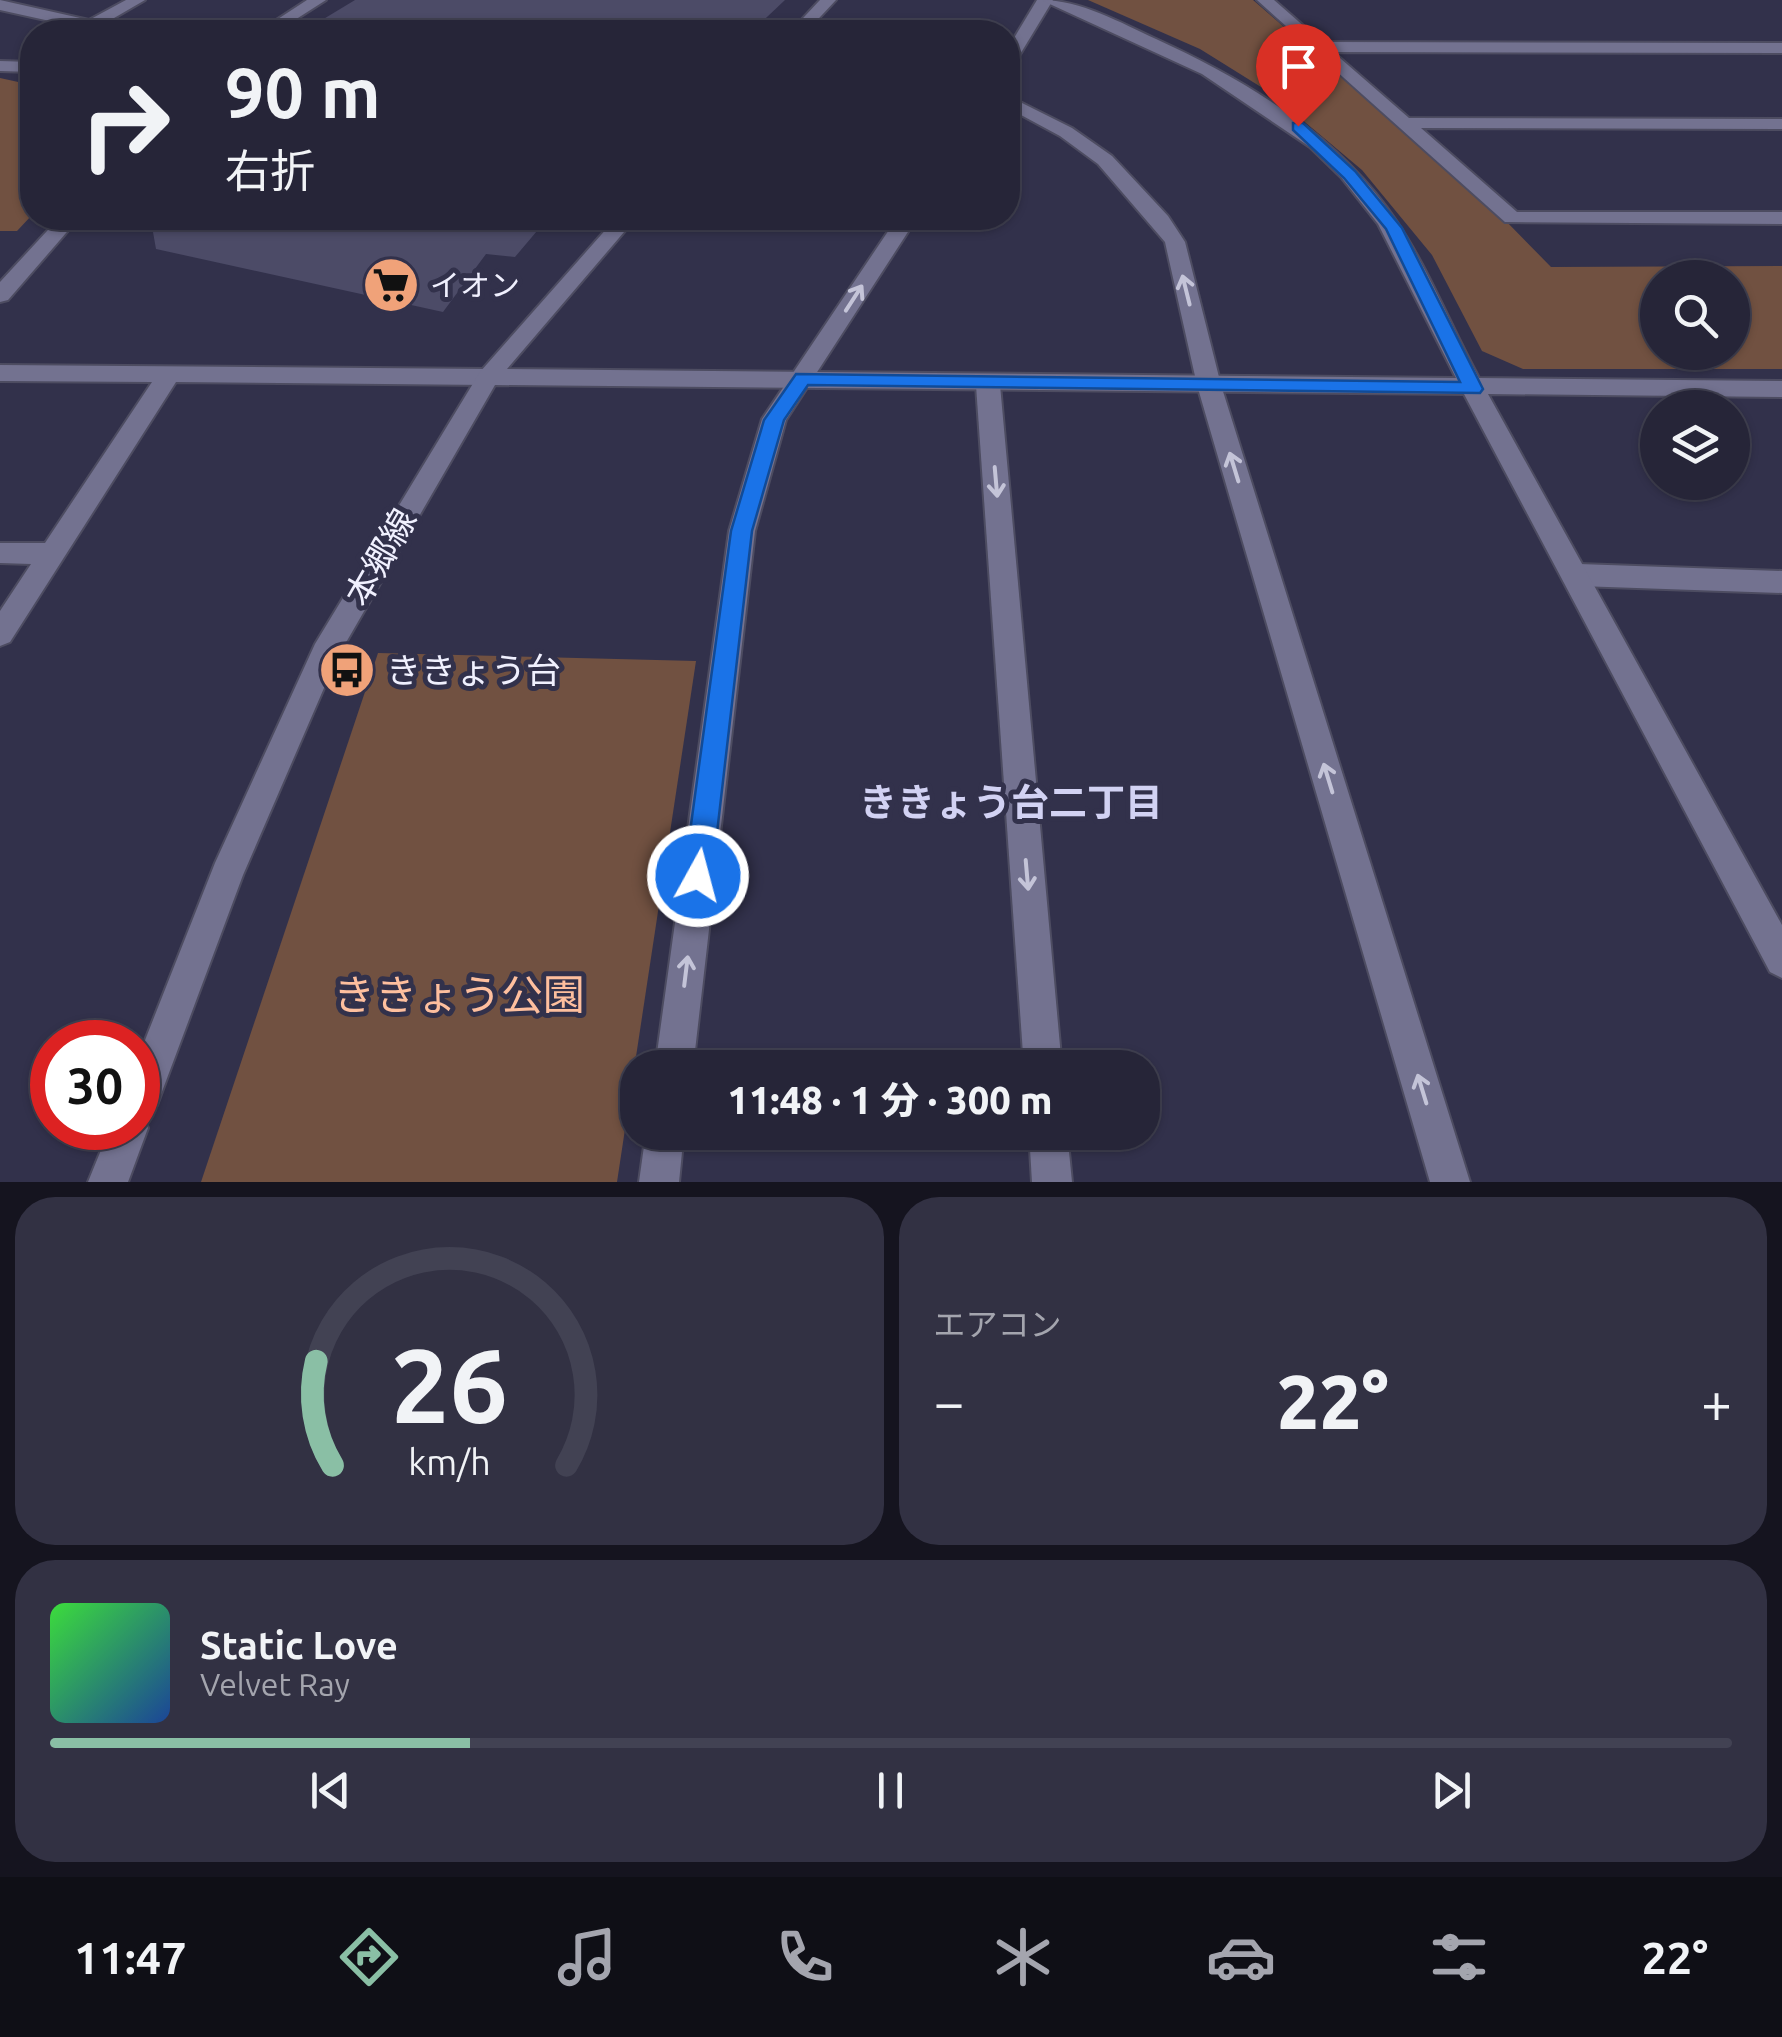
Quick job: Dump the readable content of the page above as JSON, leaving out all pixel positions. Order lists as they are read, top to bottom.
{
  "streets": {
    "street": ["本郷線"]
  },
  "districts": ["ききょう台二丁目"],
  "parks": ["ききょう公園"],
  "places": {
    "supermarket": ["イオン"],
    "bus stop": ["ききょう台"]
  },
  "page": {
    "turn": ["90 m", "右折"],
    "limit": "30",
    "trip": "11:48 · 1 分 · 300 m",
    "tile": "エアコン",
    "heat": ["−", "22°", "+"],
    "song": ["Static Love", "Velvet Ray"],
    "tabs": ["11:47", "22°"],
    "gauge": ["26", "km/h"]
  }
}
